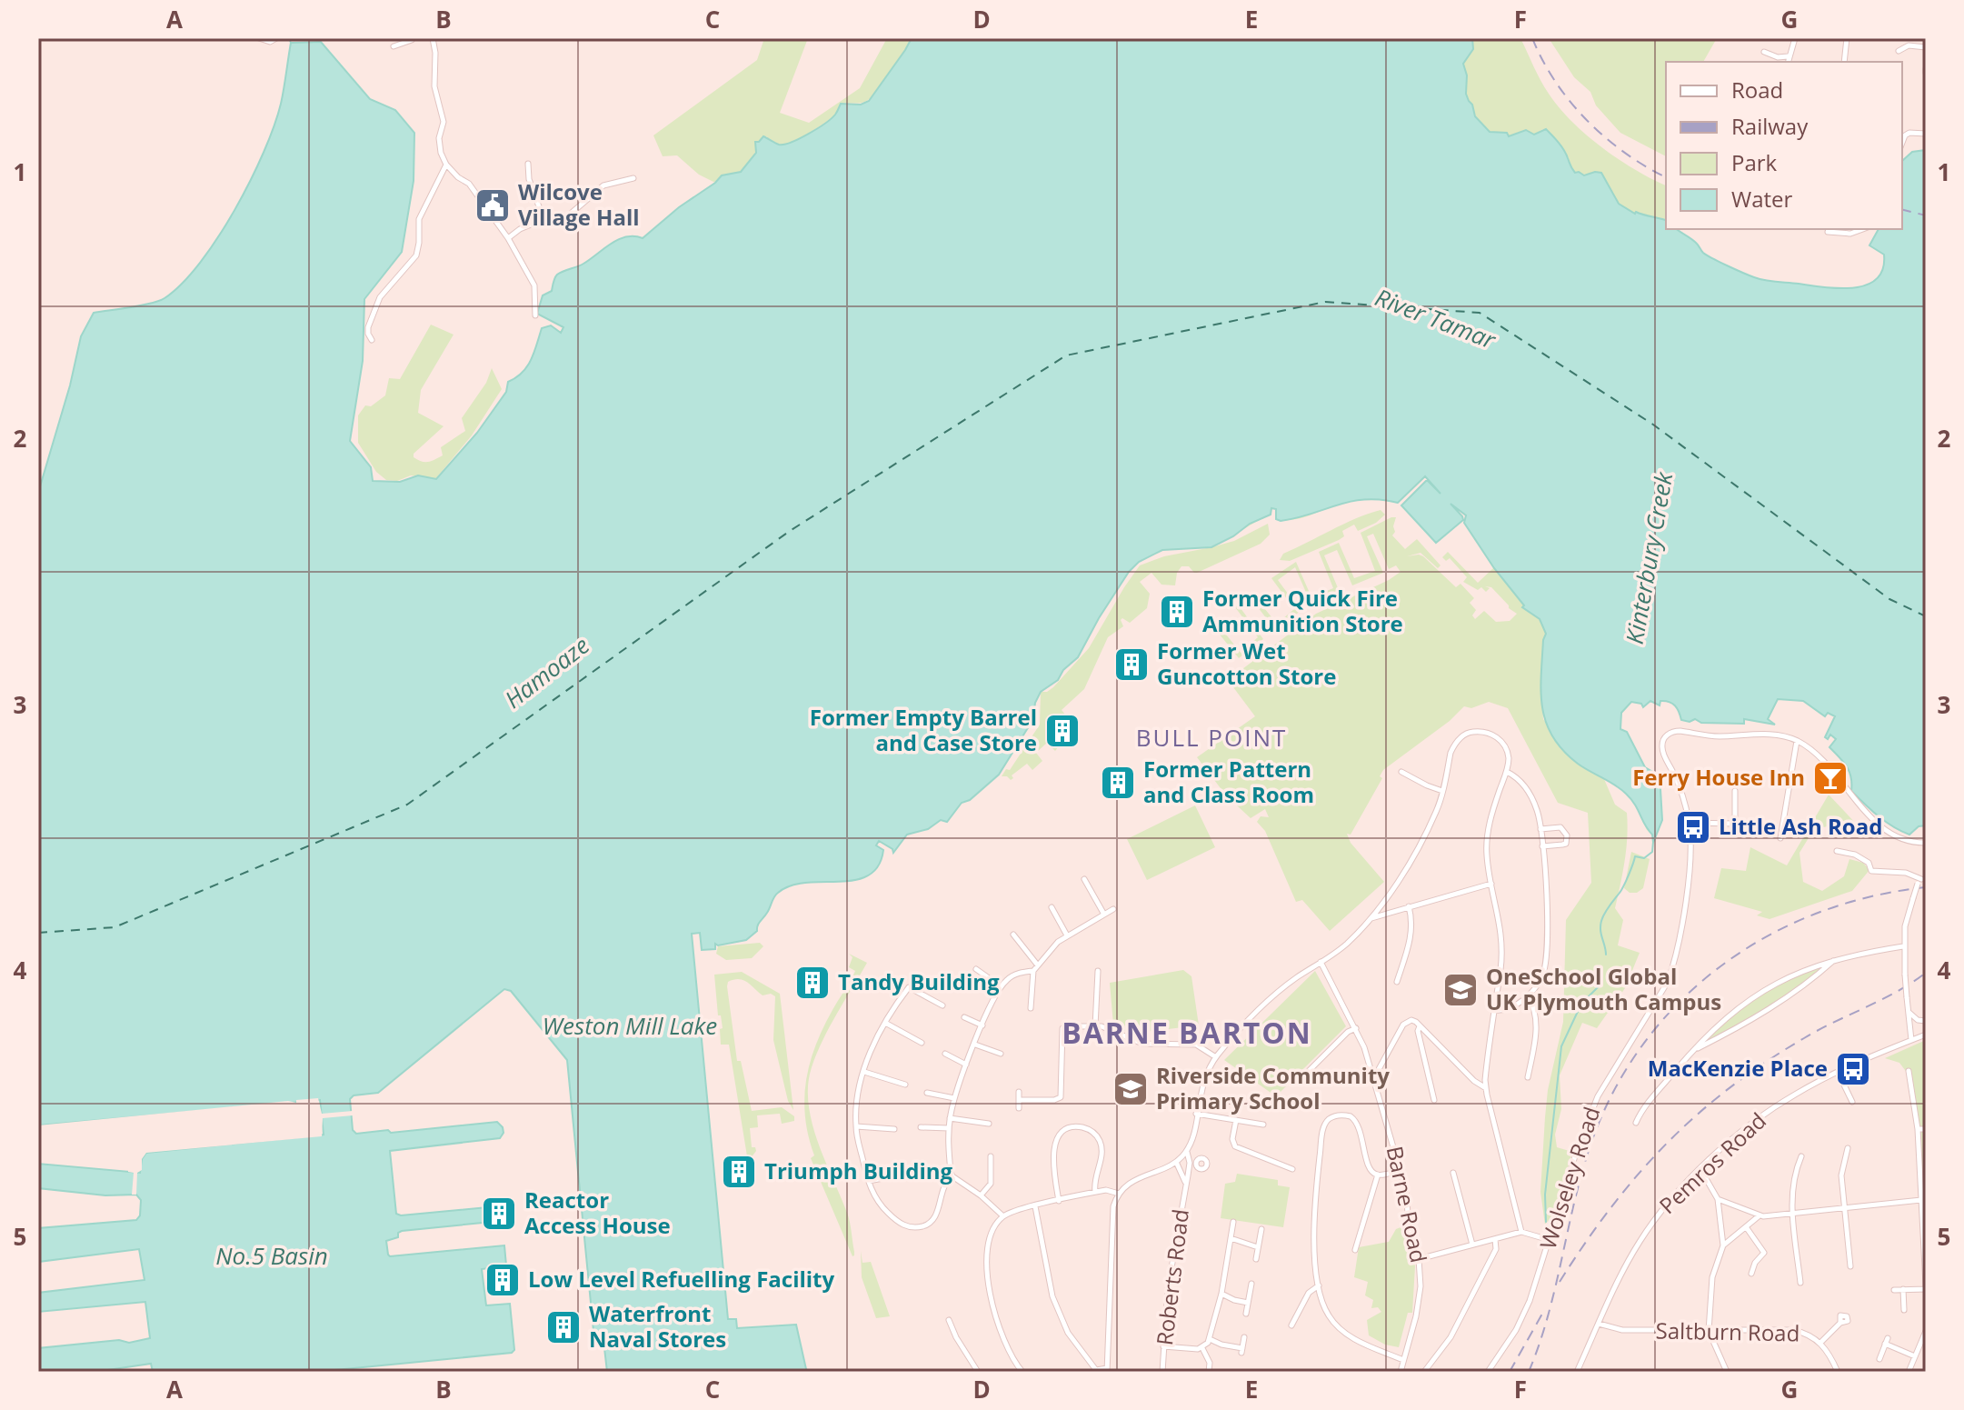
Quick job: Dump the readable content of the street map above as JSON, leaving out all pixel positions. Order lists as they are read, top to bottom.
{
  "streets": {
    "street": [
      "Pemros Road",
      "Wolseley Road",
      "Barne Road",
      "Roberts Road",
      "Saltburn Road"
    ]
  },
  "crossings": [
    ["Pemros Road", "Saltburn Road"]
  ],
  "districts": ["BULL POINT", "BARNE BARTON"],
  "water": [
    "River Tamar",
    "Kinterbury Creek",
    "Hamoaze",
    "Weston Mill Lake",
    "No.5 Basin"
  ],
  "places": {
    "public building": ["Wilcove Village Hall"],
    "building": [
      "Former Quick Fire Ammunition Store",
      "Former Wet Guncotton Store",
      "Former Empty Barrel and Case Store",
      "Former Pattern and Class Room",
      "Tandy Building",
      "Triumph Building",
      "Reactor Access House",
      "Low Level Refuelling Facility",
      "Waterfront Naval Stores"
    ],
    "bar": ["Ferry House Inn"],
    "bus stop": ["Little Ash Road", "MacKenzie Place"],
    "school or university": ["OneSchool Global UK Plymouth Campus", "Riverside Community Primary School"]
  },
  "legend": [
    "Road",
    "Railway",
    "Park",
    "Water"
  ],
  "grid": {
    "columns": [
      "A",
      "B",
      "C",
      "D",
      "E",
      "F",
      "G"
    ],
    "rows": [
      "1",
      "2",
      "3",
      "4",
      "5"
    ]
  }
}
